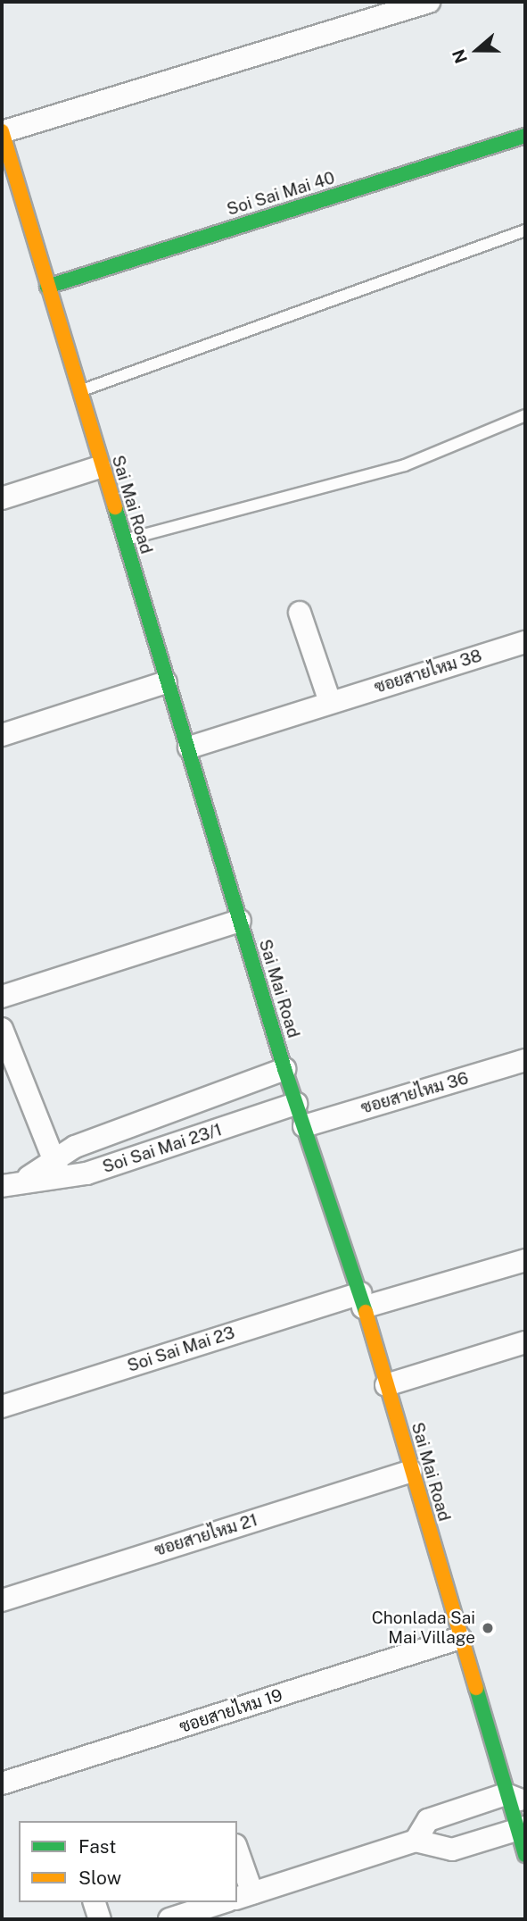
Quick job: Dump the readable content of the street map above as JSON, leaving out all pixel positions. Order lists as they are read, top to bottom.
{
  "streets": {
    "main road": ["Soi Sai Mai 40", "Sai Mai Road"],
    "street": [
      "ซอยสายไหม 38",
      "ซอยสายไหม 36",
      "Soi Sai Mai 23/1",
      "Soi Sai Mai 23",
      "ซอยสายไหม 21",
      "ซอยสายไหม 19"
    ]
  },
  "crossings": [
    ["Soi Sai Mai 40", "Sai Mai Road"],
    ["Sai Mai Road", "ซอยสายไหม 38"],
    ["Sai Mai Road", "ซอยสายไหม 36"],
    ["Sai Mai Road", "Soi Sai Mai 23/1"],
    ["Sai Mai Road", "Soi Sai Mai 23"],
    ["Sai Mai Road", "ซอยสายไหม 21"],
    ["Sai Mai Road", "ซอยสายไหม 19"]
  ],
  "places": ["Chonlada Sai Mai Village"],
  "legend": ["Fast", "Slow"],
  "north": "left"
}
